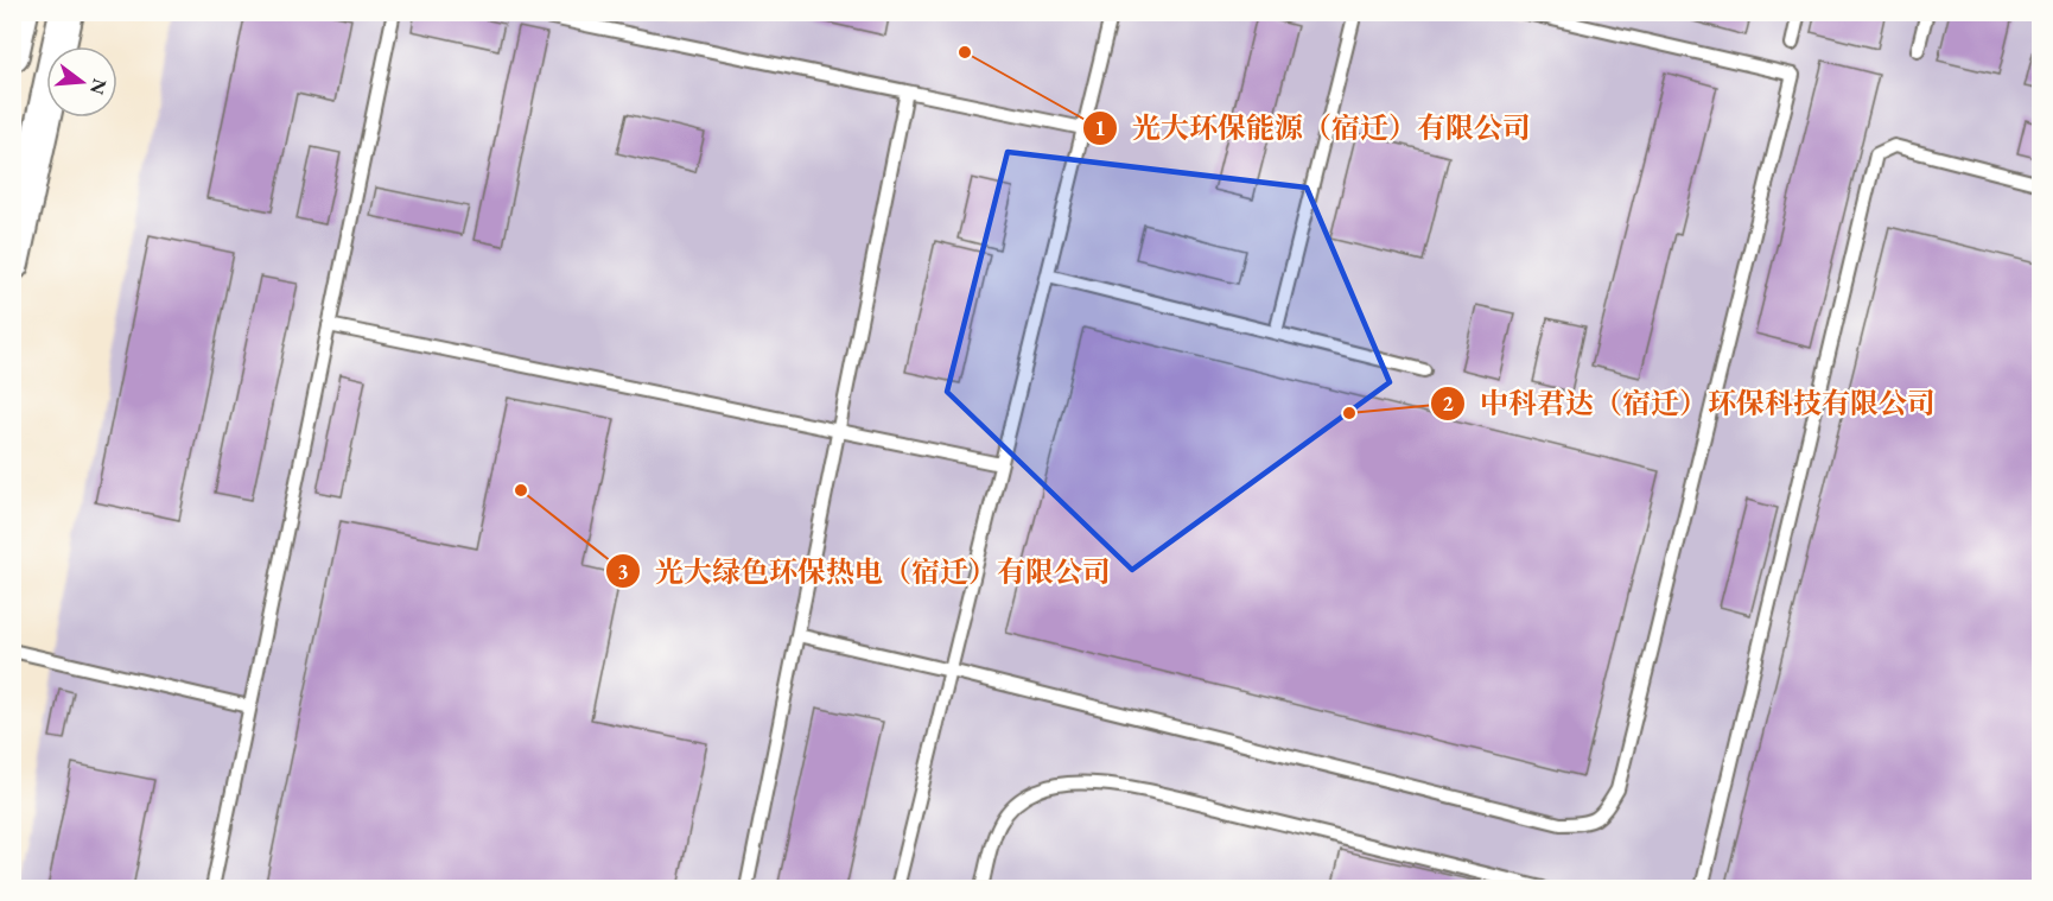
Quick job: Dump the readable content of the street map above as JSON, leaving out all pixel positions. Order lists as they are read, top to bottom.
{
  "places": ["光大环保能源（宿迁）有限公司", "中科君达（宿迁）环保科技有限公司", "光大绿色环保热电（宿迁）有限公司"],
  "north": "right"
}
